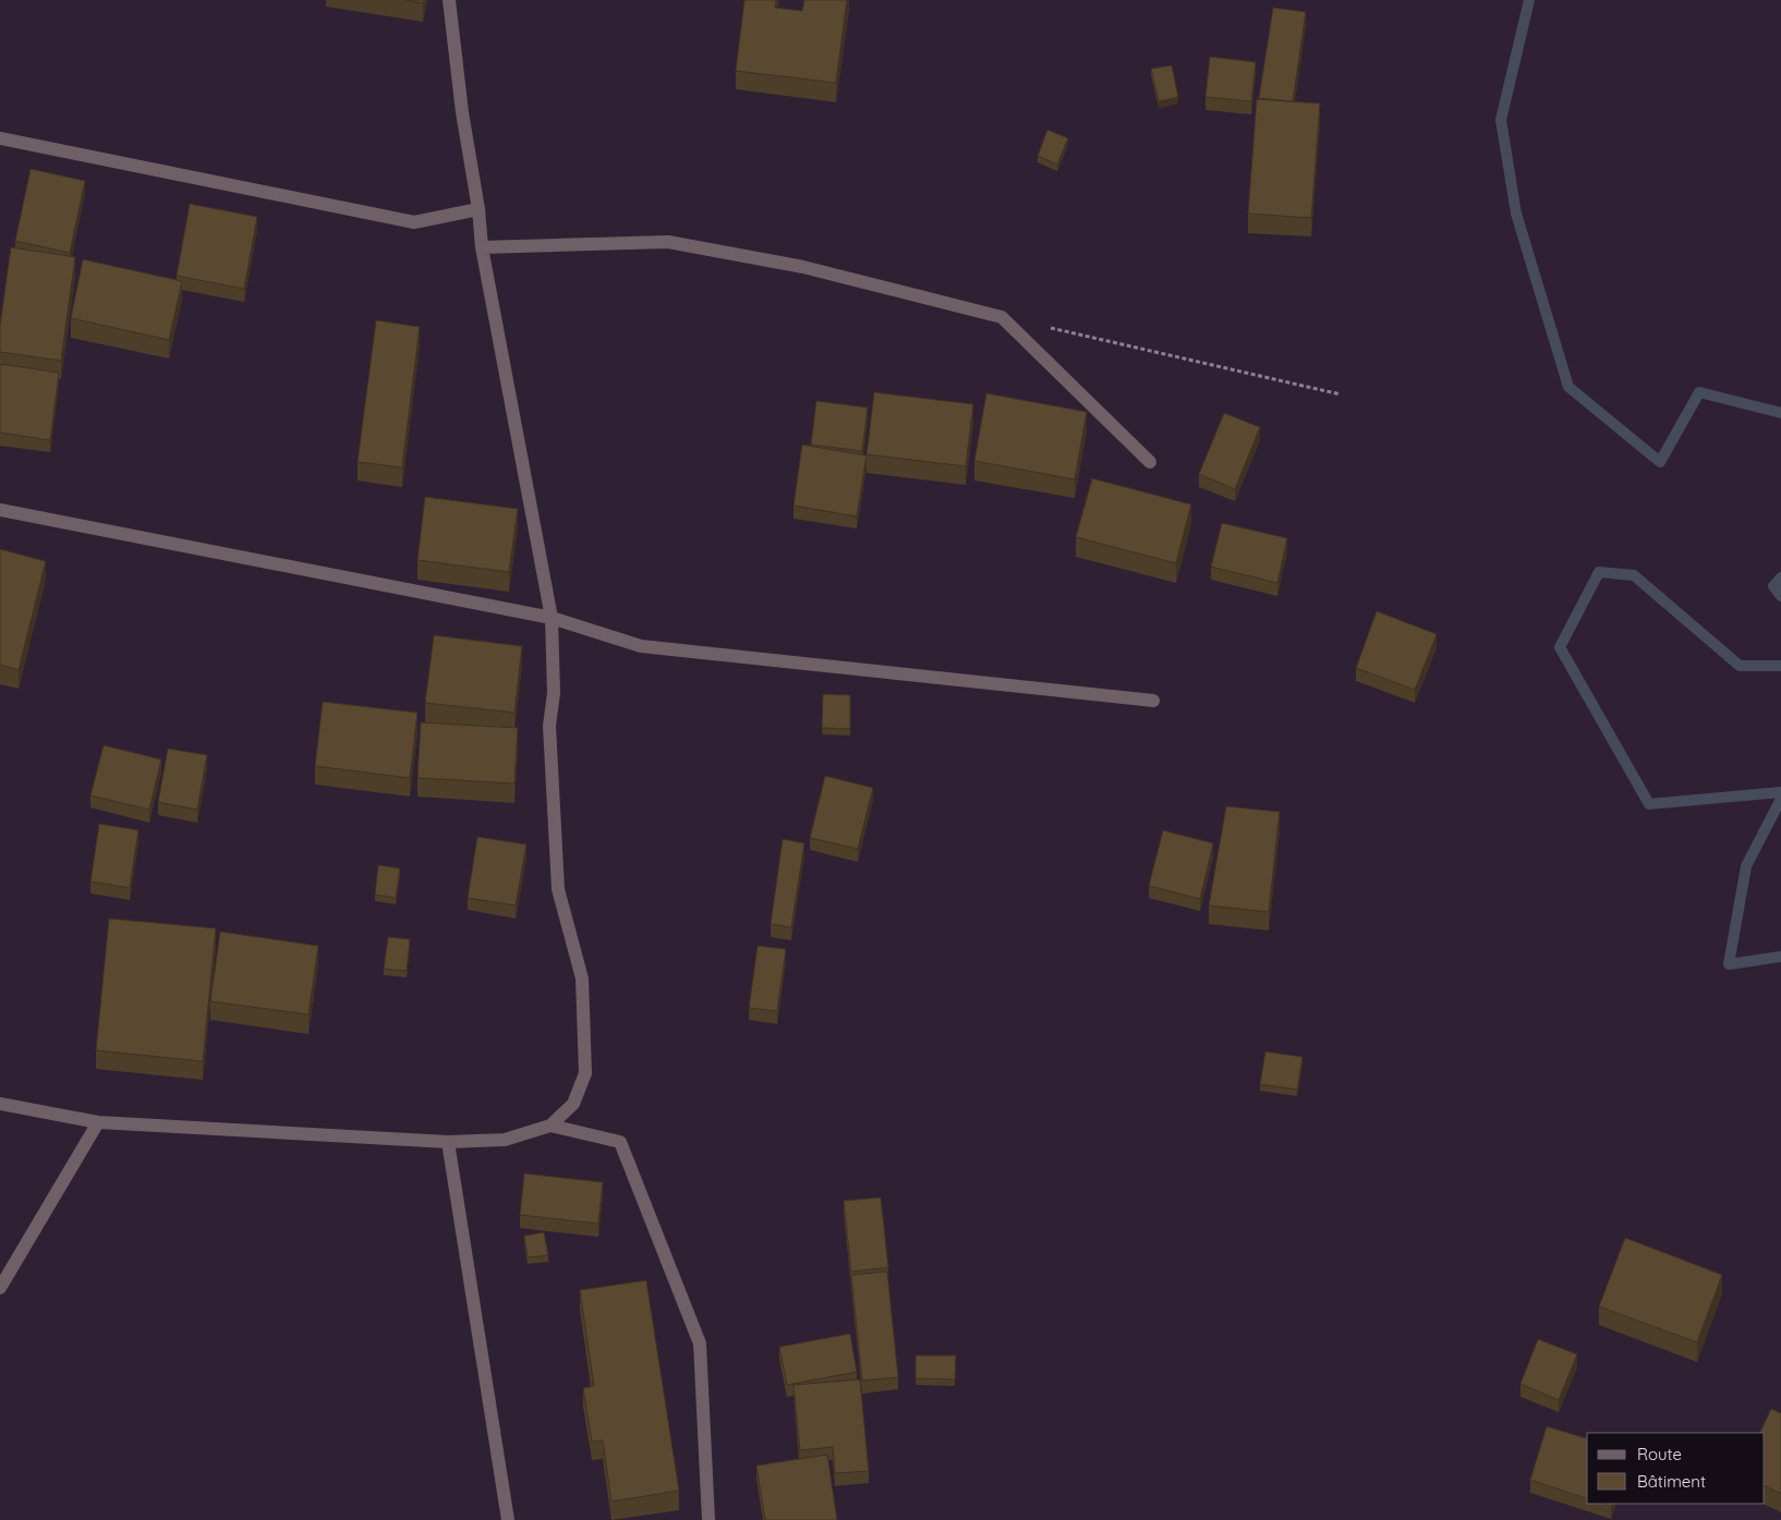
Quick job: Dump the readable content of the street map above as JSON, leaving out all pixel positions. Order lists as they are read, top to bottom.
{
  "legend": ["Route", "Bâtiment"]
}
